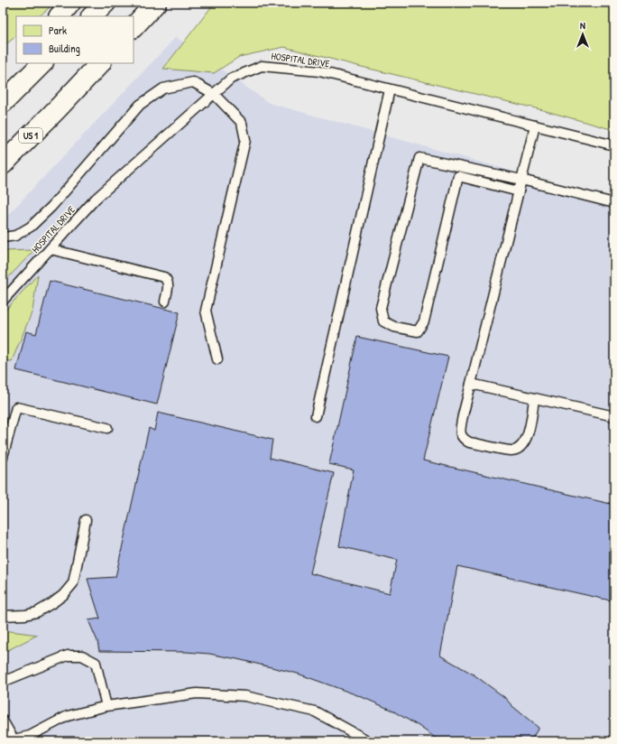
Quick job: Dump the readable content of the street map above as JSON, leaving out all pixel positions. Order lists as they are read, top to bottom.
{
  "streets": {
    "highway": ["US 1"],
    "lane": ["HOSPITAL DRIVE"]
  },
  "legend": ["Park", "Building"],
  "north": "top"
}
